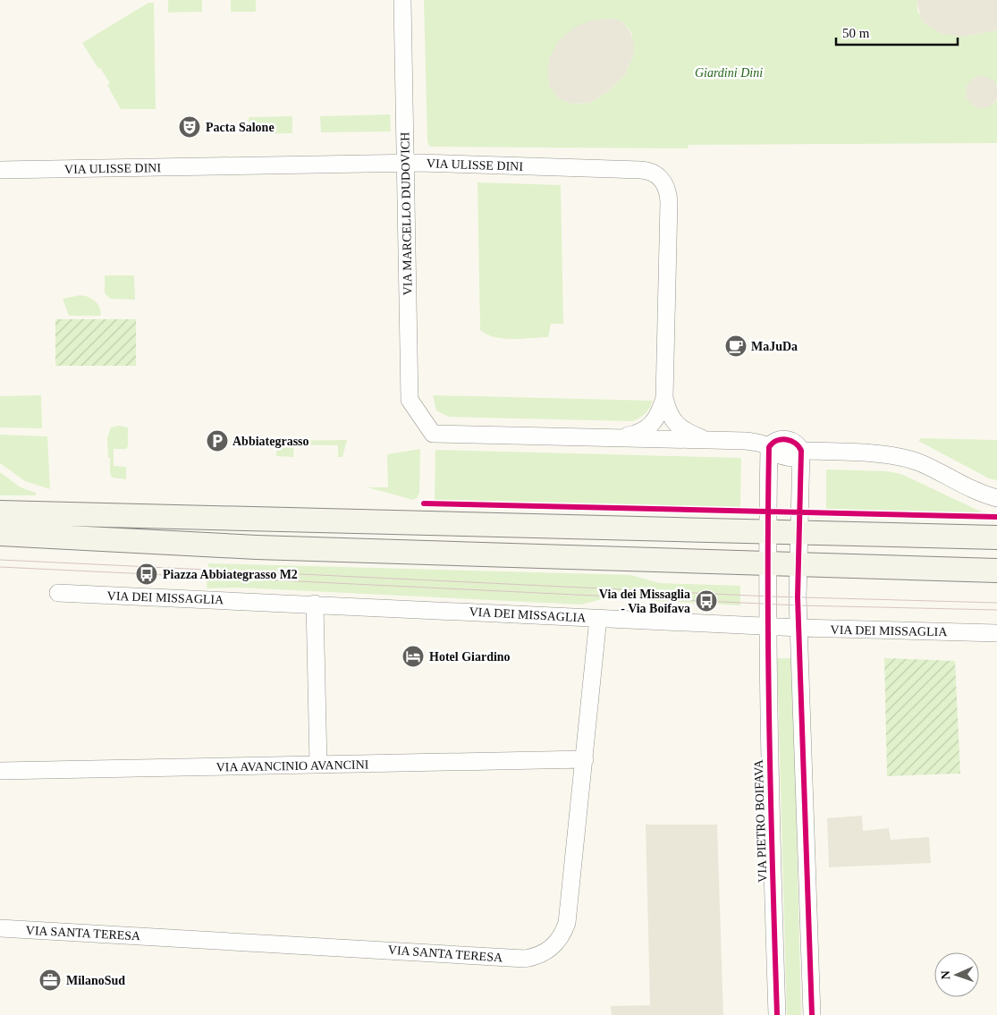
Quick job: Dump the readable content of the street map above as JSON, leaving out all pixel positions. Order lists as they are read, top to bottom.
{
  "streets": {
    "street": [
      "VIA ULISSE DINI",
      "VIA MARCELLO DUDOVICH",
      "VIA DEI MISSAGLIA",
      "VIA AVANCINIO AVANCINI",
      "VIA PIETRO BOIFAVA",
      "VIA SANTA TERESA"
    ]
  },
  "crossings": [
    ["VIA ULISSE DINI", "VIA MARCELLO DUDOVICH"],
    ["VIA DEI MISSAGLIA", "VIA PIETRO BOIFAVA"],
    ["VIA DEI MISSAGLIA", "VIA SANTA TERESA"],
    ["VIA AVANCINIO AVANCINI", "VIA SANTA TERESA"]
  ],
  "parks": ["Giardini Dini"],
  "places": {
    "theatre": ["Pacta Salone"],
    "cafe": ["MaJuDa"],
    "parking": ["Abbiategrasso"],
    "bus stop": ["Piazza Abbiategrasso M2", "Via dei Missaglia - Via Boifava"],
    "hotel": ["Hotel Giardino"],
    "office": ["MilanoSud"]
  },
  "scale_bar": "50 m",
  "north": "left"
}
